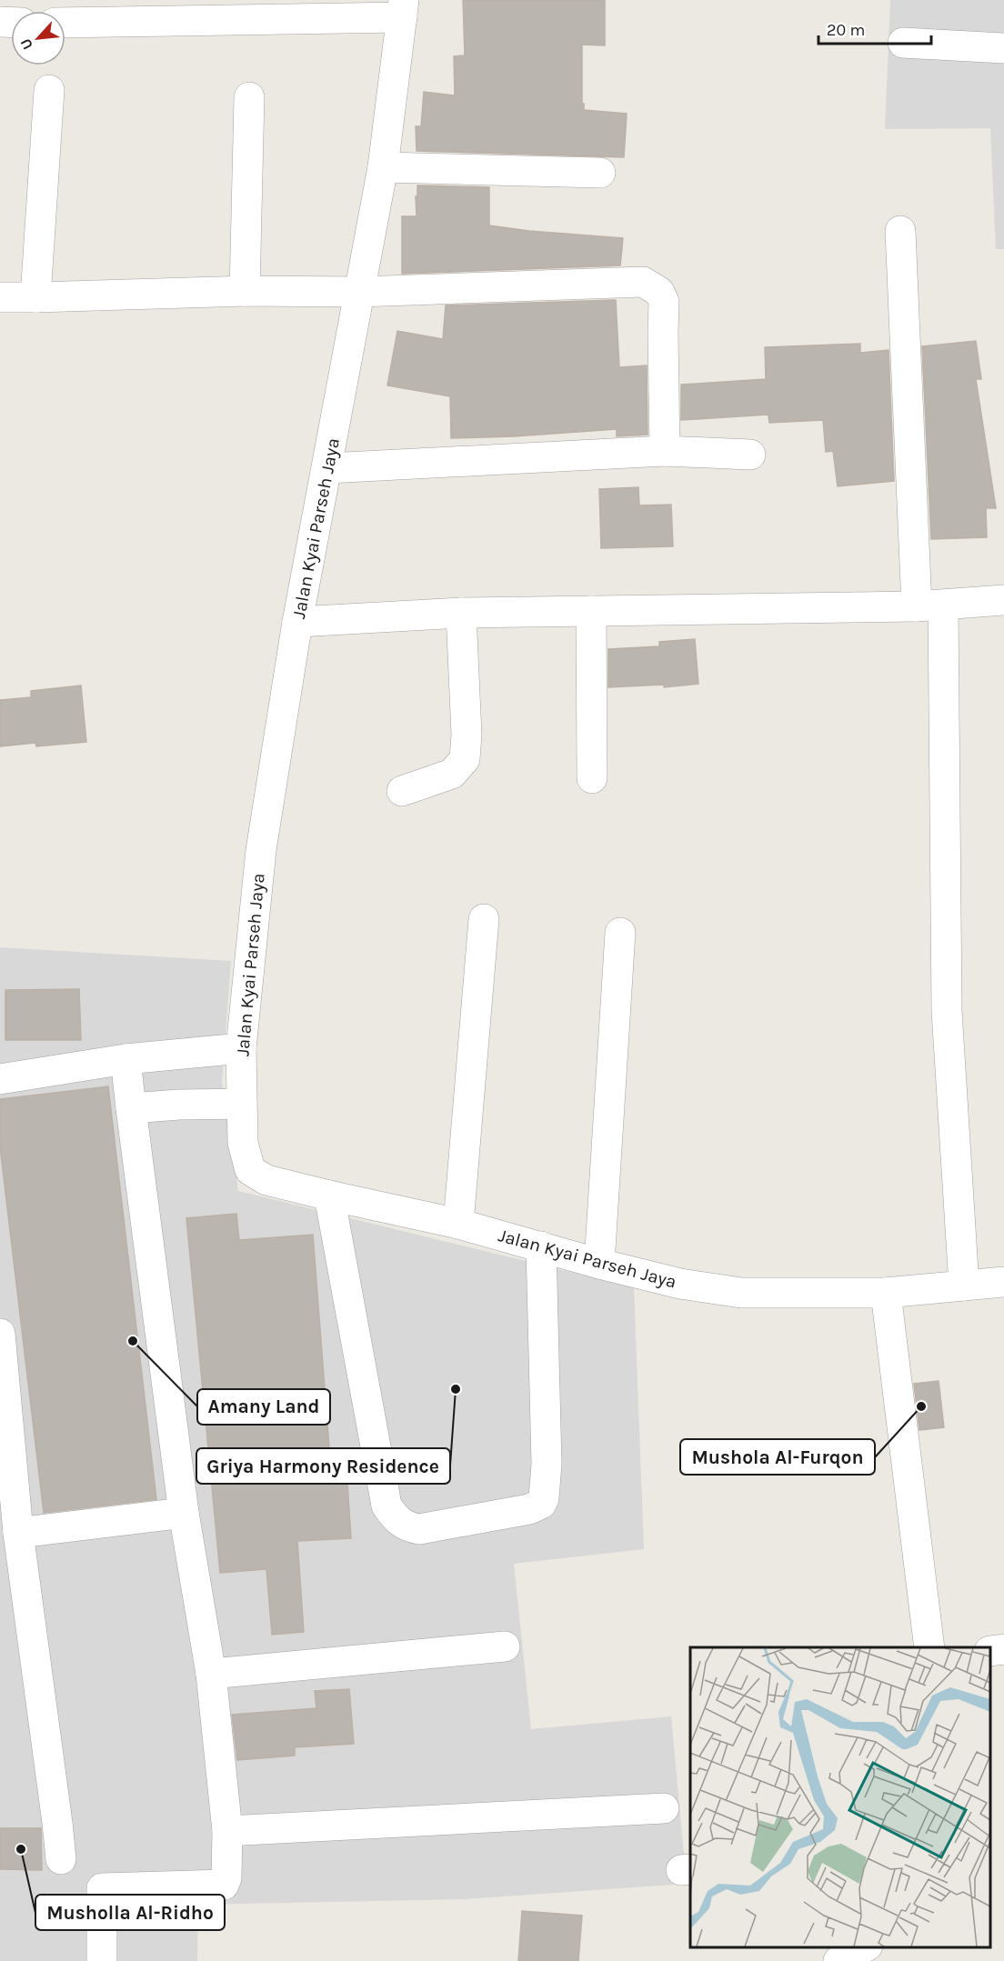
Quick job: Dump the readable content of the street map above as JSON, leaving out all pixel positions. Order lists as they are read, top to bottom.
{
  "streets": {
    "street": ["Jalan Kyai Parseh Jaya"]
  },
  "places": [
    "Amany Land",
    "Griya Harmony Residence",
    "Mushola Al-Furqon",
    "Musholla Al-Ridho"
  ],
  "scale_bar": "20 m",
  "north": "bottom left"
}
